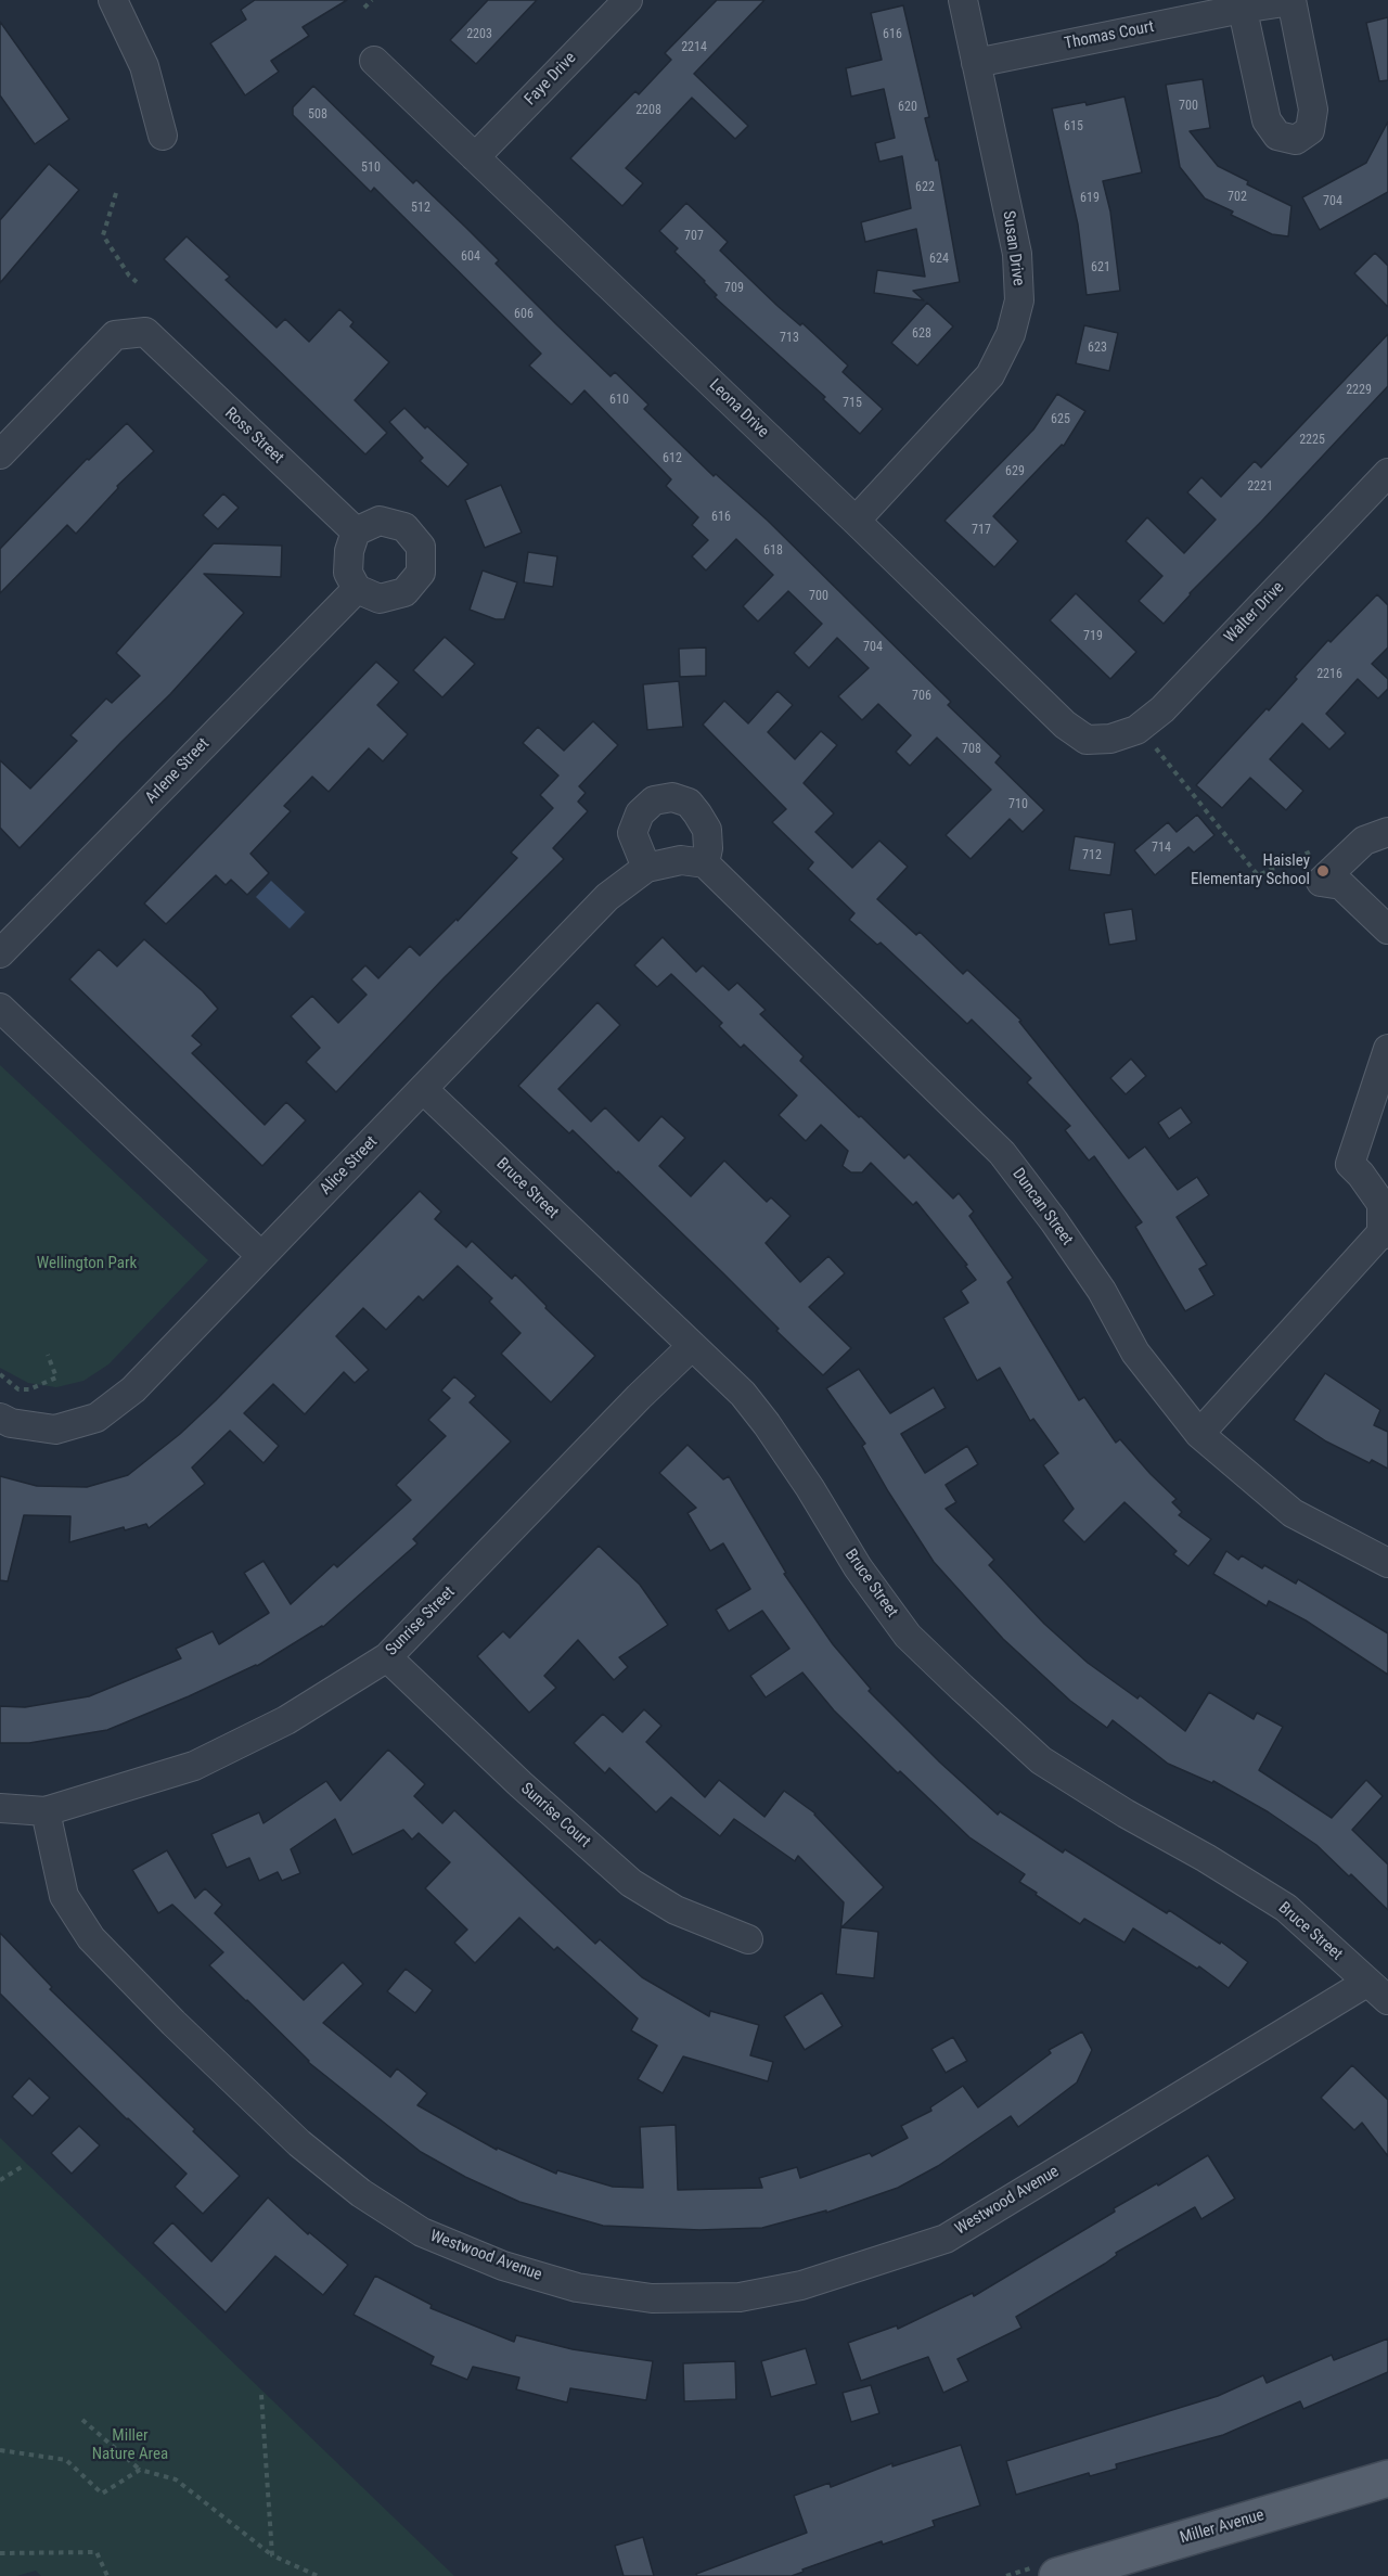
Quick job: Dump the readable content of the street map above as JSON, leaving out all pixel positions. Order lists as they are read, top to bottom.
{
  "streets": {
    "main road": ["Miller Avenue"],
    "street": [
      "Thomas Court",
      "Faye Drive",
      "Susan Drive",
      "Leona Drive",
      "Ross Street",
      "Walter Drive",
      "Arlene Street",
      "Alice Street",
      "Bruce Street",
      "Duncan Street",
      "Sunrise Street",
      "Sunrise Court",
      "Westwood Avenue"
    ]
  },
  "crossings": [
    ["Thomas Court", "Susan Drive"],
    ["Faye Drive", "Leona Drive"],
    ["Susan Drive", "Leona Drive"],
    ["Leona Drive", "Walter Drive"],
    ["Ross Street", "Arlene Street"],
    ["Alice Street", "Bruce Street"],
    ["Alice Street", "Duncan Street"],
    ["Bruce Street", "Sunrise Street"],
    ["Bruce Street", "Westwood Avenue"],
    ["Sunrise Street", "Sunrise Court"],
    ["Sunrise Street", "Westwood Avenue"]
  ],
  "parks": ["Wellington Park", "Miller Nature Area"],
  "places": ["Haisley Elementary School"],
  "house_numbers": [
    "2203",
    "616",
    "2214",
    "700",
    "620",
    "2208",
    "508",
    "615",
    "510",
    "622",
    "702",
    "619",
    "704",
    "512",
    "707",
    "604",
    "624",
    "621",
    "709",
    "606",
    "628",
    "713",
    "623",
    "2229",
    "610",
    "715",
    "625",
    "2225",
    "612",
    "629",
    "2221",
    "616",
    "717",
    "618",
    "700",
    "719",
    "704",
    "2216",
    "706",
    "708",
    "710",
    "714",
    "712"
  ]
}
